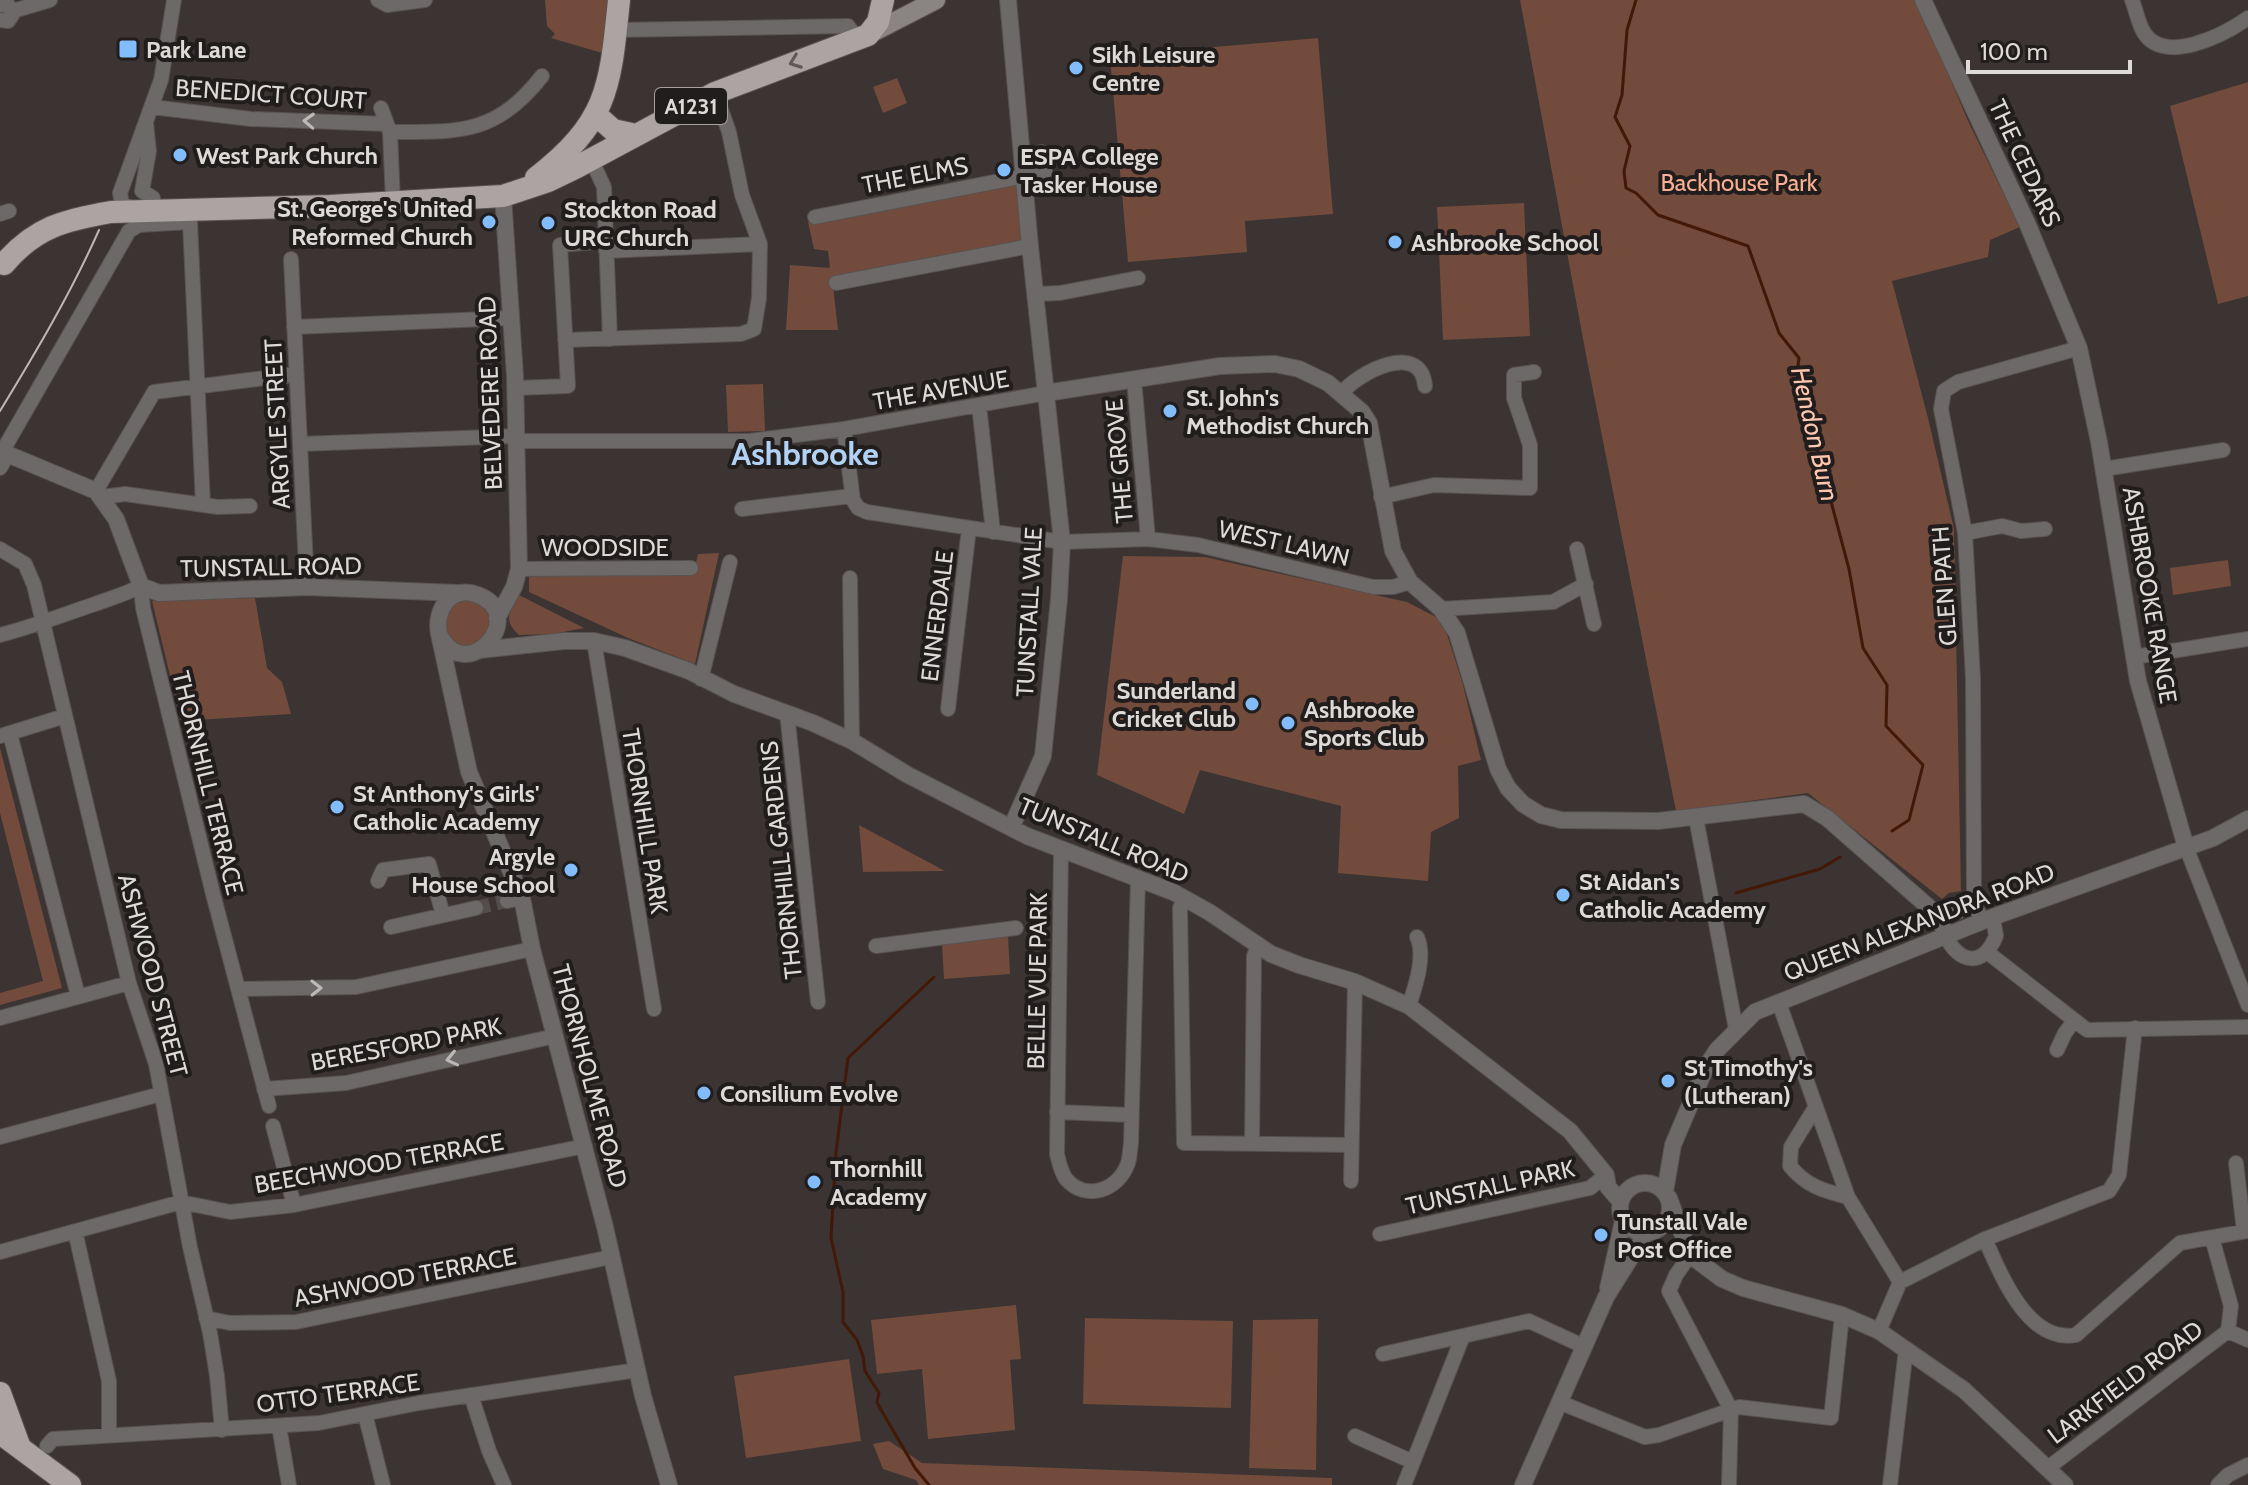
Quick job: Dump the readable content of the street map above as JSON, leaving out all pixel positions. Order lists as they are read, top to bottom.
{
  "streets": {
    "highway": ["A1231"],
    "street": [
      "BENEDICT COURT",
      "THE CEDARS",
      "THE ELMS",
      "THE AVENUE",
      "BELVEDERE ROAD",
      "ARGYLE STREET",
      "THE GROVE",
      "WEST LAWN",
      "WOODSIDE",
      "TUNSTALL ROAD",
      "GLEN PATH",
      "ASHBROOKE RANGE",
      "TUNSTALL VALE",
      "ENNERDALE",
      "THORNHILL TERRACE",
      "THORNHILL PARK",
      "THORNHILL GARDENS",
      "QUEEN ALEXANDRA ROAD",
      "ASHWOOD STREET",
      "BELLE VUE PARK",
      "BERESFORD PARK",
      "THORNHOLME ROAD",
      "BEECHWOOD TERRACE",
      "TUNSTALL PARK",
      "ASHWOOD TERRACE",
      "LARKFIELD ROAD",
      "OTTO TERRACE"
    ]
  },
  "crossings": [
    ["A1231", "BELVEDERE ROAD"],
    ["THE CEDARS", "GLEN PATH"],
    ["THE CEDARS", "ASHBROOKE RANGE"],
    ["THE ELMS", "TUNSTALL VALE"],
    ["THE AVENUE", "BELVEDERE ROAD"],
    ["THE AVENUE", "ARGYLE STREET"],
    ["THE AVENUE", "TUNSTALL VALE"],
    ["BELVEDERE ROAD", "WOODSIDE"],
    ["BELVEDERE ROAD", "TUNSTALL ROAD"],
    ["BELVEDERE ROAD", "THORNHOLME ROAD"],
    ["ARGYLE STREET", "TUNSTALL ROAD"],
    ["THE GROVE", "WEST LAWN"],
    ["WEST LAWN", "TUNSTALL VALE"],
    ["WEST LAWN", "ENNERDALE"],
    ["TUNSTALL ROAD", "TUNSTALL VALE"],
    ["TUNSTALL ROAD", "THORNHILL TERRACE"],
    ["TUNSTALL ROAD", "THORNHILL PARK"],
    ["TUNSTALL ROAD", "THORNHILL GARDENS"],
    ["TUNSTALL ROAD", "QUEEN ALEXANDRA ROAD"],
    ["TUNSTALL ROAD", "BELLE VUE PARK"],
    ["TUNSTALL ROAD", "THORNHOLME ROAD"],
    ["TUNSTALL ROAD", "TUNSTALL PARK"],
    ["GLEN PATH", "ASHBROOKE RANGE"],
    ["GLEN PATH", "QUEEN ALEXANDRA ROAD"],
    ["ASHBROOKE RANGE", "QUEEN ALEXANDRA ROAD"],
    ["THORNHILL TERRACE", "BERESFORD PARK"],
    ["ASHWOOD STREET", "BEECHWOOD TERRACE"],
    ["ASHWOOD STREET", "ASHWOOD TERRACE"],
    ["ASHWOOD STREET", "OTTO TERRACE"],
    ["BERESFORD PARK", "THORNHOLME ROAD"],
    ["THORNHOLME ROAD", "BEECHWOOD TERRACE"],
    ["THORNHOLME ROAD", "ASHWOOD TERRACE"],
    ["THORNHOLME ROAD", "OTTO TERRACE"]
  ],
  "one_way": ["BENEDICT COURT"],
  "districts": ["Ashbrooke"],
  "water": ["Hendon Burn"],
  "parks": ["Backhouse Park"],
  "places": {
    "transit": ["Park Lane"],
    "other": [
      "Sikh Leisure Centre",
      "West Park Church",
      "ESPA College Tasker House",
      "St. George's United Reformed Church",
      "Stockton Road URC Church",
      "Ashbrooke School",
      "St. John's Methodist Church",
      "Sunderland Cricket Club",
      "Ashbrooke Sports Club",
      "St Anthony's Girls' Catholic Academy",
      "Argyle House School",
      "St Aidan's Catholic Academy",
      "St Timothy's (Lutheran)",
      "Consilium Evolve",
      "Thornhill Academy",
      "Tunstall Vale Post Office"
    ]
  },
  "scale_bar": "100 m"
}
